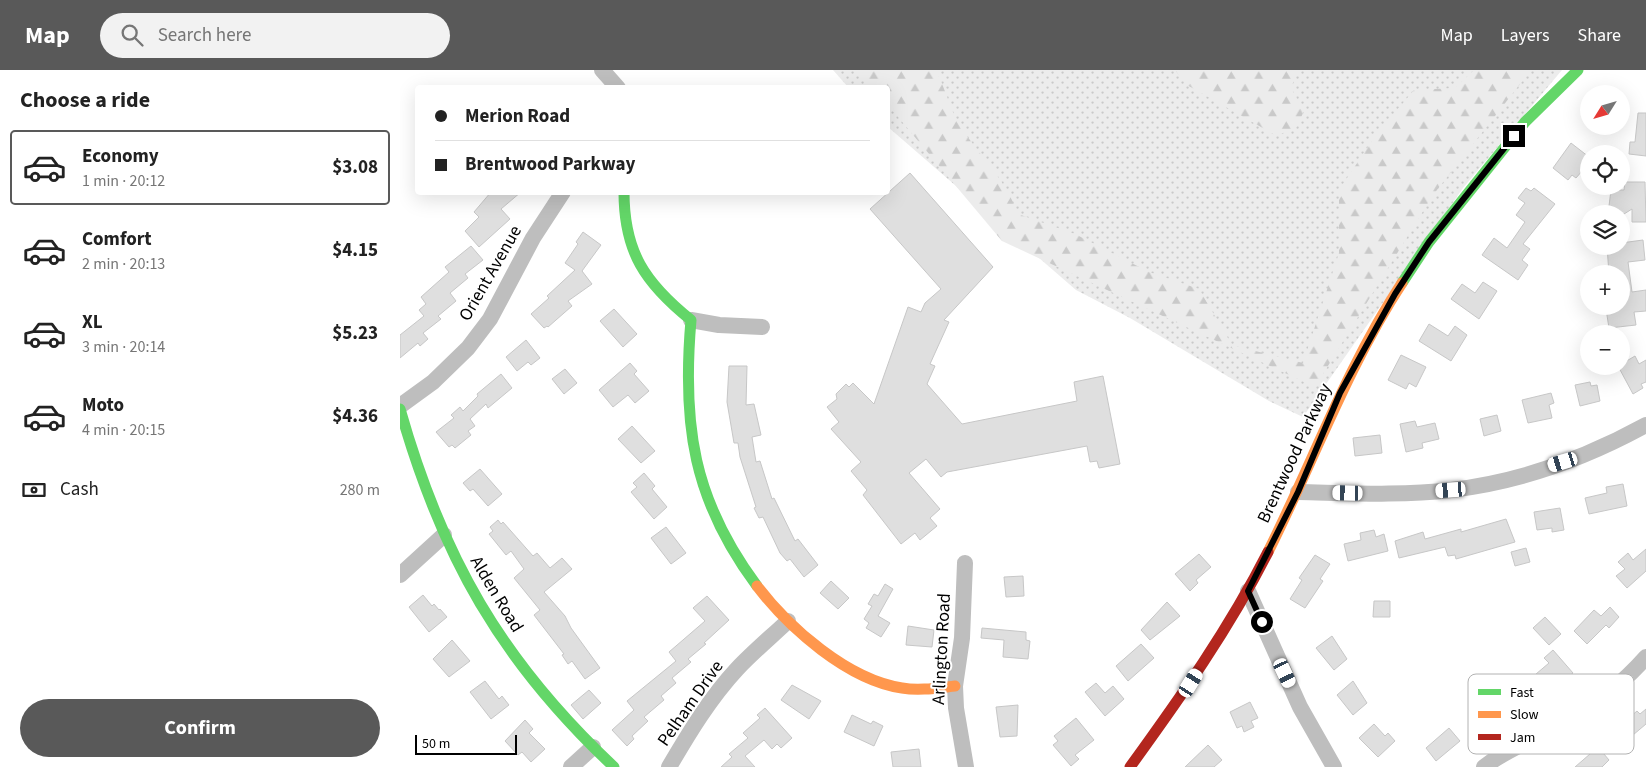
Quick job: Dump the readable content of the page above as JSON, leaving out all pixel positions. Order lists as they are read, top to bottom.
{
  "streets": {
    "street": [
      "Orient Avenue",
      "Brentwood Parkway",
      "Alden Road",
      "Arlington Road",
      "Pelham Drive"
    ]
  },
  "crossings": [
    ["Orient Avenue", "Alden Road"]
  ],
  "legend": ["Fast", "Slow", "Jam"],
  "scale_bar": "50 m",
  "north": "bottom left",
  "page": {
    "header": "Map",
    "search": "Search here",
    "nav": ["Map", "Layers", "Share"],
    "heading": "Choose a ride",
    "map_buttons": ["+", "−"],
    "banner": ["Merion Road", "Brentwood Parkway"],
    "list": [
      {
        "name": "Economy",
        "note": "1 min · 20:12",
        "value": "$3.08"
      },
      {
        "name": "Comfort",
        "note": "2 min · 20:13",
        "value": "$4.15"
      },
      {
        "name": "XL",
        "note": "3 min · 20:14",
        "value": "$5.23"
      },
      {
        "name": "Moto",
        "note": "4 min · 20:15",
        "value": "$4.36"
      }
    ],
    "pay": ["Cash", "280 m"],
    "buttons": "Confirm",
    "scale": "50 m"
  }
}
